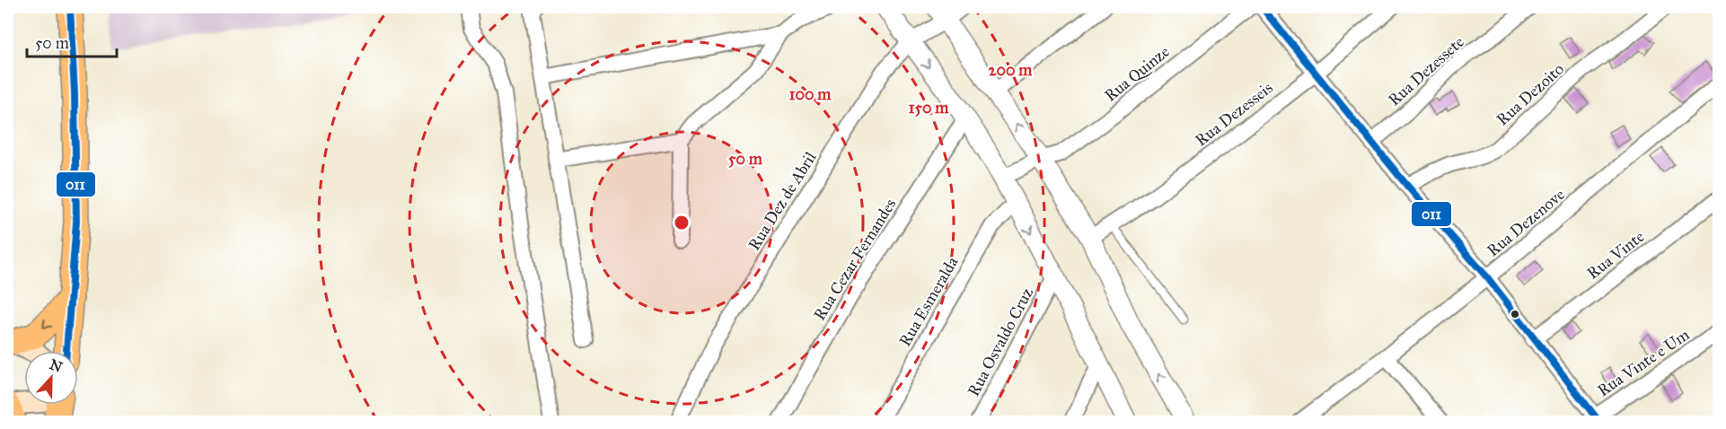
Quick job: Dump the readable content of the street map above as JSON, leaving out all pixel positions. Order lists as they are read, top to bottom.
{
  "streets": {
    "street": [
      "Rua Dezessete",
      "Rua Quinze",
      "Rua Dezoito",
      "Rua Dezesseis",
      "Rua Dez de Abril",
      "Rua Dezenove",
      "Rua Vinte",
      "Rua Cezar Fernandes",
      "Rua Esmeralda",
      "Rua Osvaldo Cruz",
      "Rua Vinte e Um"
    ]
  },
  "lines": ["transit line 011"],
  "scale_bar": "50 m",
  "north": "top",
  "rings": [
    "200 m",
    "100 m",
    "150 m",
    "50 m"
  ]
}
